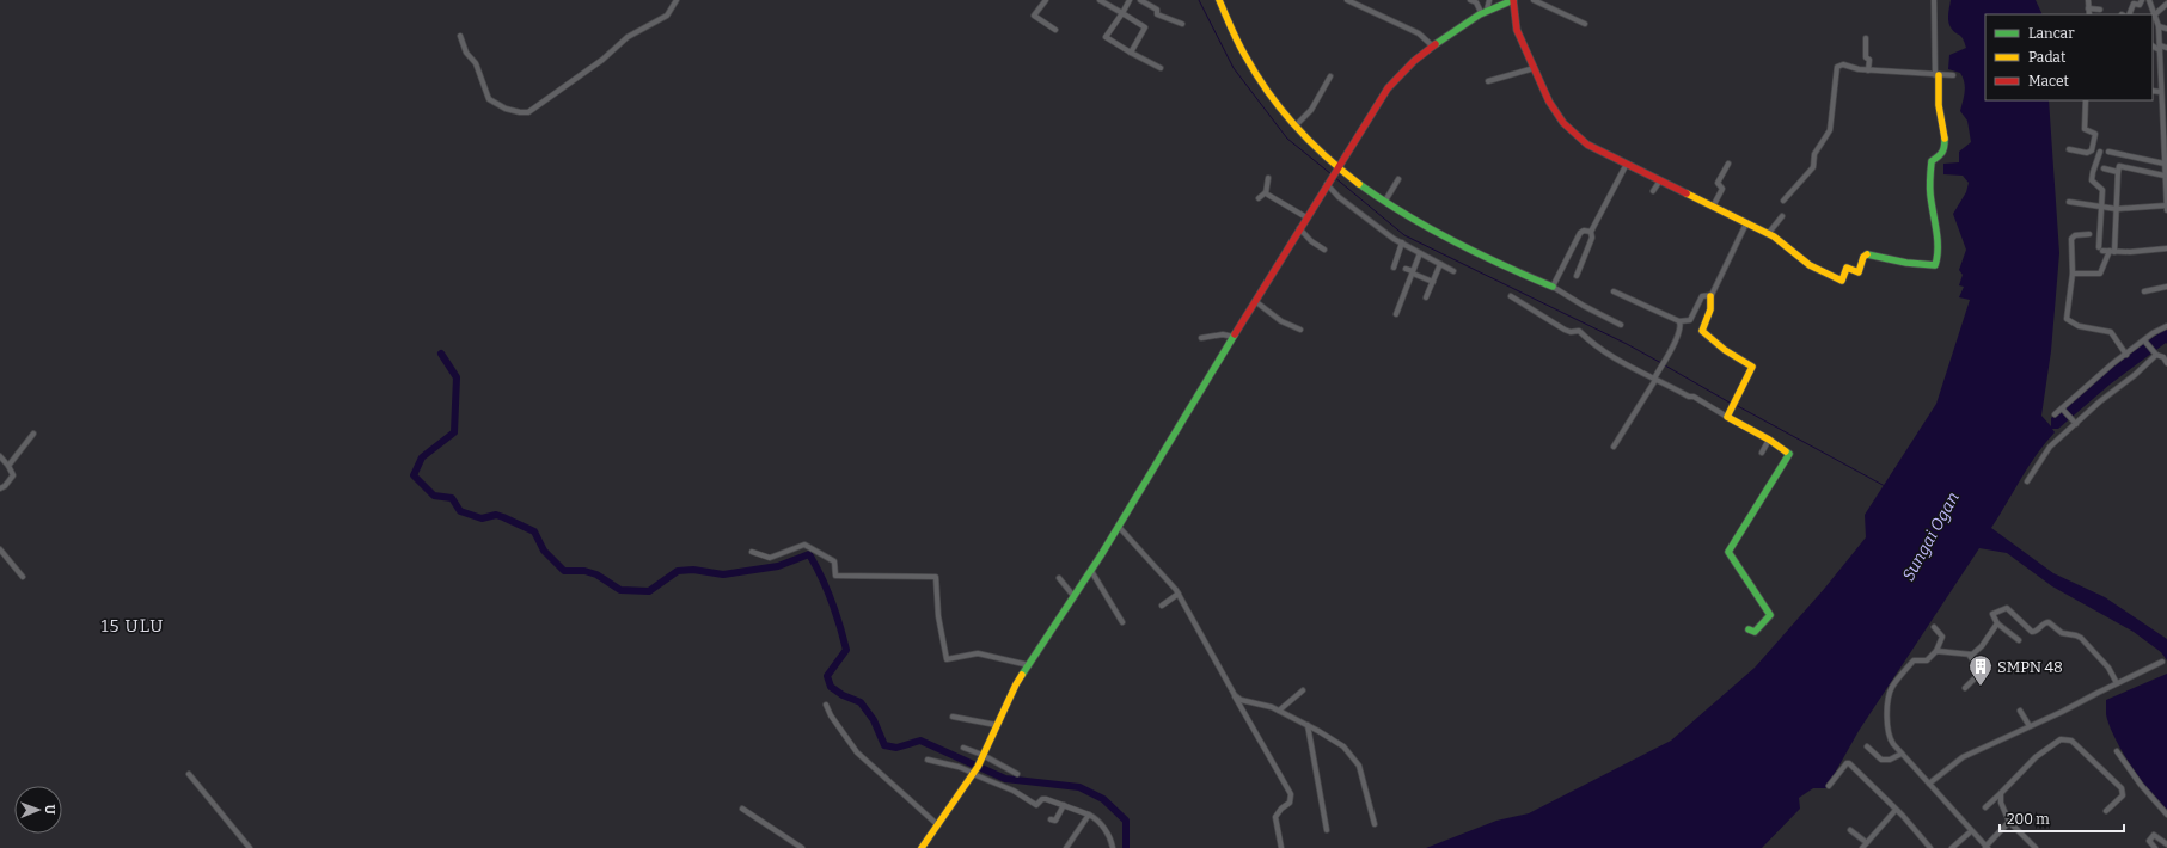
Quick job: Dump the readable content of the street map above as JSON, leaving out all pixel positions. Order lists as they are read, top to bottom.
{
  "districts": ["15 ULU"],
  "water": ["Sungai Ogan"],
  "places": {
    "building": ["SMPN 48"]
  },
  "legend": ["Lancar", "Padat", "Macet"],
  "scale_bar": "200 m",
  "north": "right"
}
